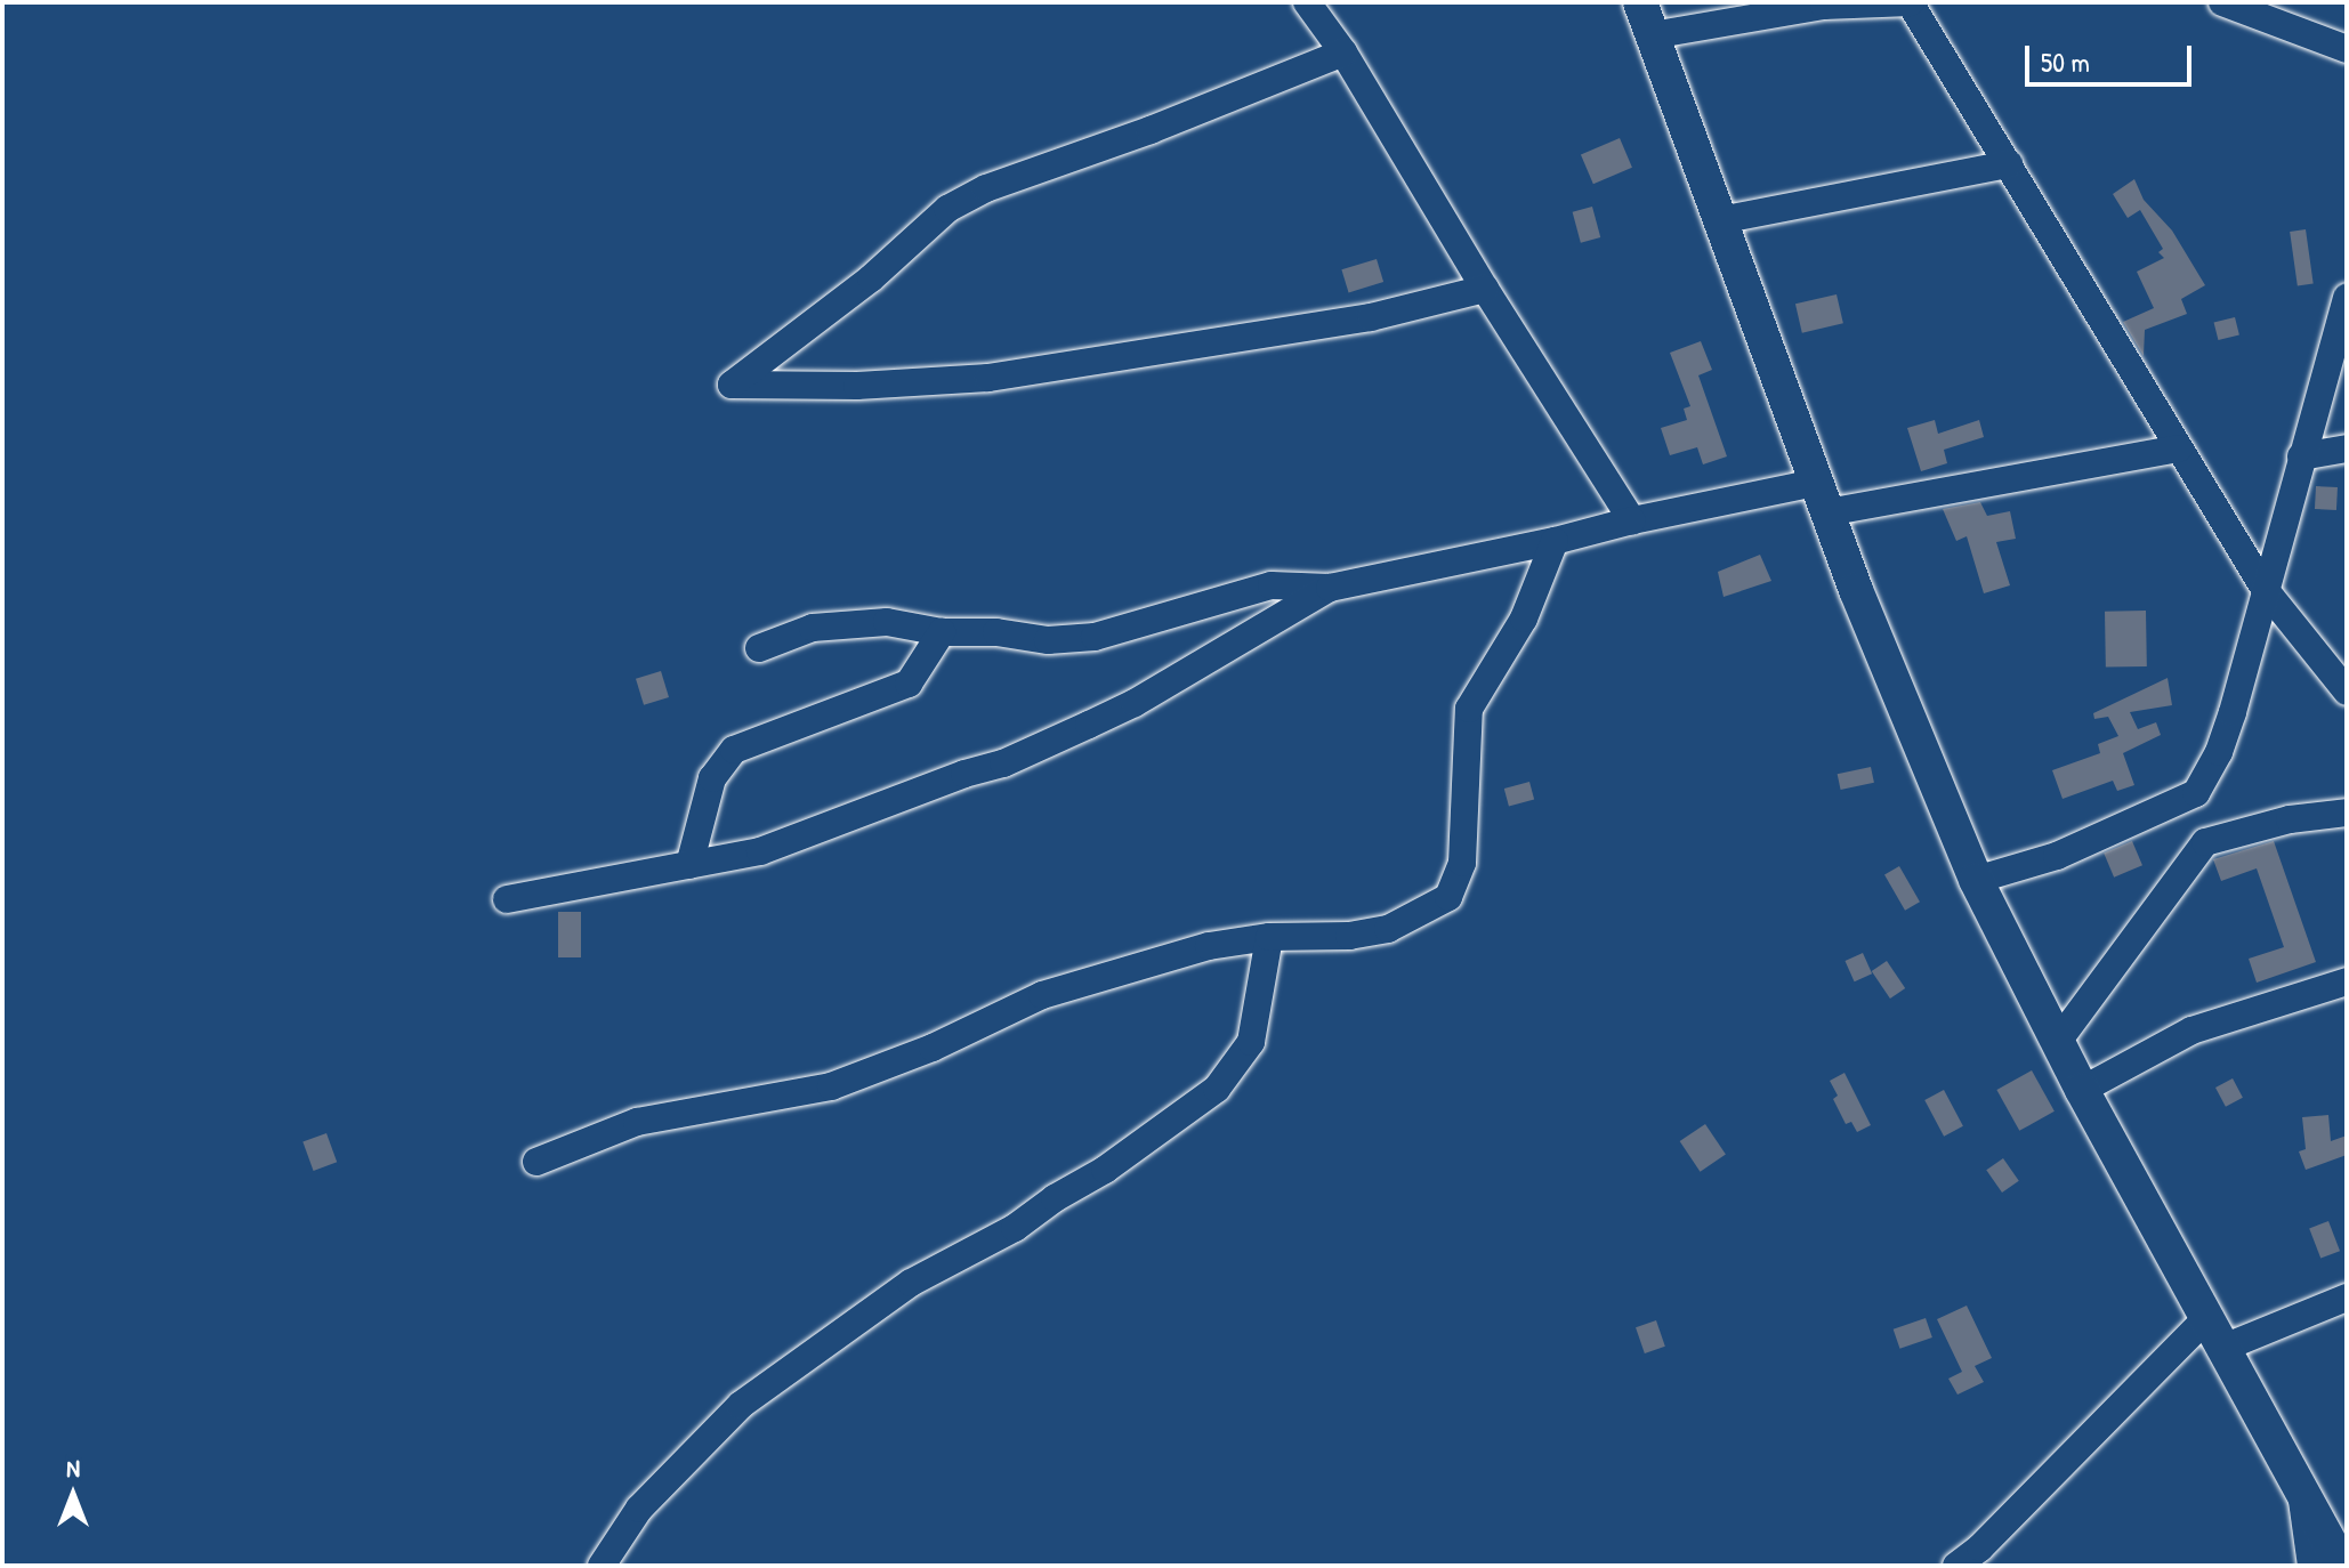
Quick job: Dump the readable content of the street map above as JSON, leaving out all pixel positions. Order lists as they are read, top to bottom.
{
  "scale_bar": "50 m",
  "north": "top"
}
